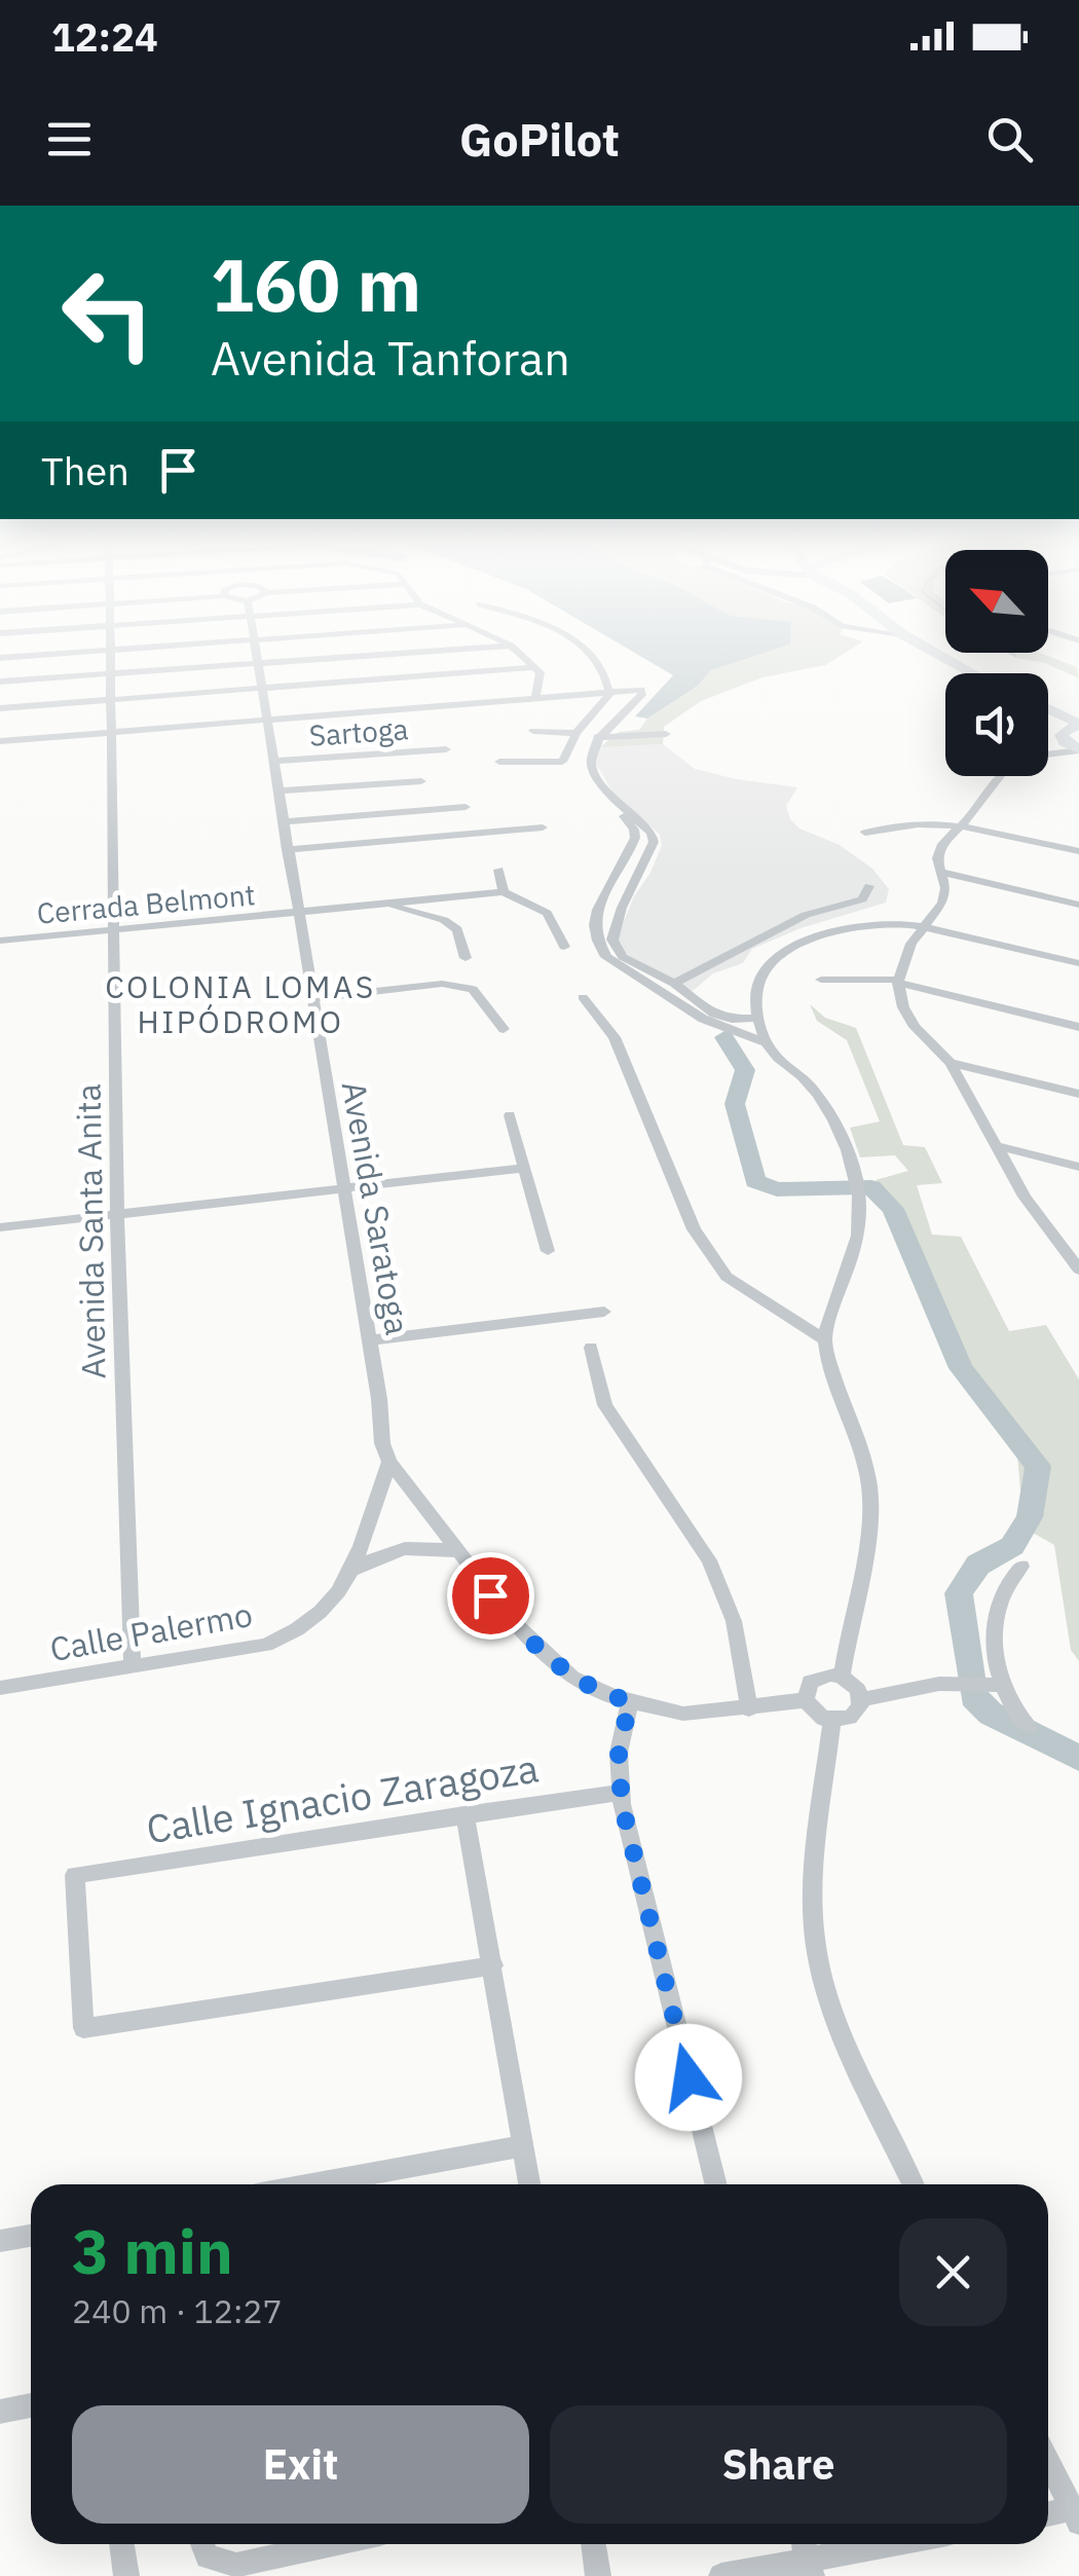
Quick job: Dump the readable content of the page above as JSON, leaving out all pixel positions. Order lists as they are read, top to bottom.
{
  "streets": {
    "street": [
      "Sartoga",
      "Cerrada Belmont",
      "Avenida Saratoga",
      "Avenida Santa Anita",
      "Calle Palermo",
      "Calle Ignacio Zaragoza"
    ]
  },
  "crossings": [
    ["Sartoga", "Avenida Saratoga"],
    ["Cerrada Belmont", "Avenida Saratoga"],
    ["Cerrada Belmont", "Avenida Santa Anita"],
    ["Avenida Saratoga", "Calle Palermo"],
    ["Avenida Santa Anita", "Calle Palermo"]
  ],
  "districts": ["COLONIA LOMAS HIPÓDROMO"],
  "north": "top left",
  "page": {
    "status": "12:24",
    "header": "GoPilot",
    "turn": ["160 m", "Avenida Tanforan"],
    "then": "Then",
    "heading": ["3 min", "240 m · 12:27"],
    "buttons": ["Exit", "Share"]
  }
}
